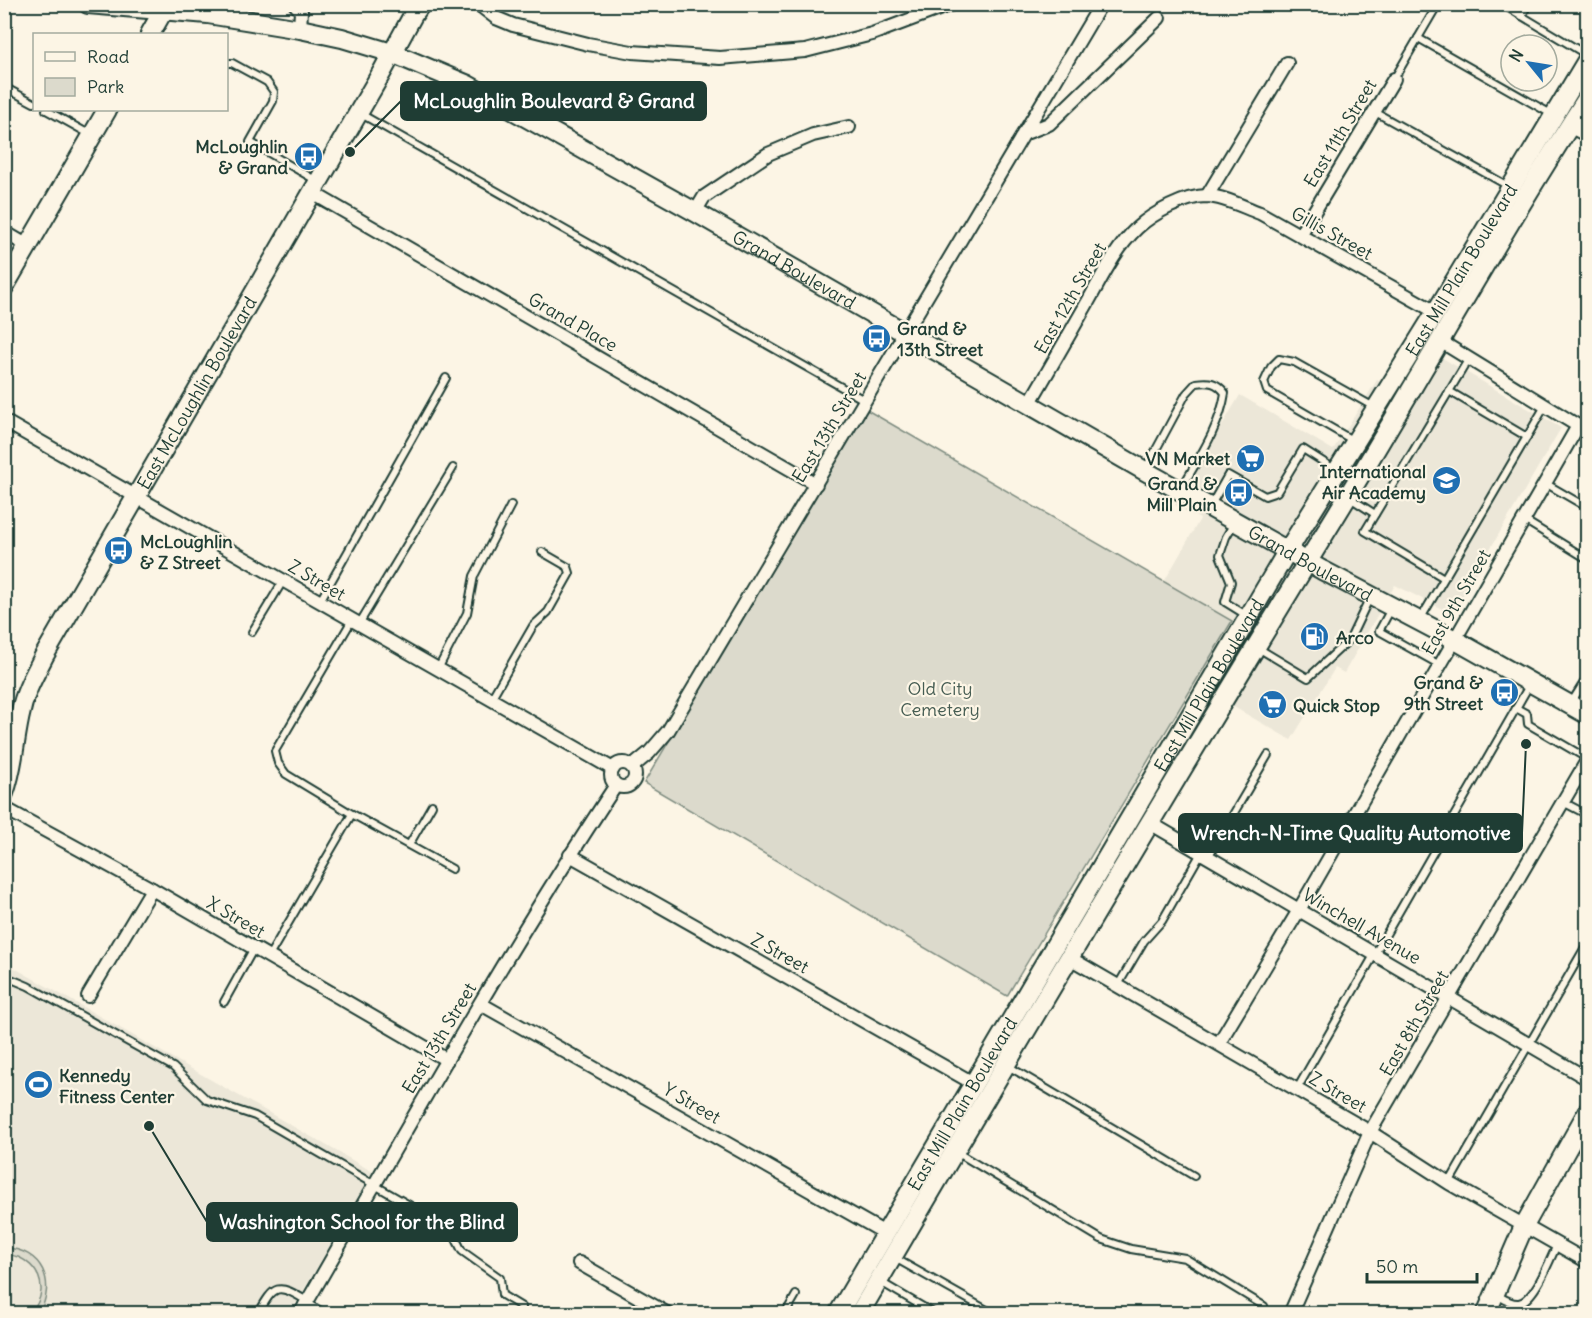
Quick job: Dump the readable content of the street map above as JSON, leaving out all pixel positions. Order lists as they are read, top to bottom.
{
  "streets": {
    "main road": ["Grand Boulevard", "East Mill Plain Boulevard", "East McLoughlin Boulevard"],
    "street": [
      "East 11th Street",
      "Gillis Street",
      "East 12th Street",
      "Grand Place",
      "East 13th Street",
      "Z Street",
      "East 9th Street",
      "X Street",
      "Winchell Avenue",
      "East 8th Street",
      "Y Street"
    ]
  },
  "crossings": [
    ["East 11th Street", "Gillis Street"],
    ["Gillis Street", "East Mill Plain Boulevard"],
    ["Gillis Street", "East 12th Street"],
    ["Grand Boulevard", "East Mill Plain Boulevard"],
    ["Grand Boulevard", "East 12th Street"],
    ["Grand Boulevard", "East McLoughlin Boulevard"],
    ["Grand Boulevard", "East 13th Street"],
    ["Grand Boulevard", "East 9th Street"],
    ["East Mill Plain Boulevard", "Z Street"],
    ["East Mill Plain Boulevard", "Winchell Avenue"],
    ["East Mill Plain Boulevard", "Y Street"],
    ["Grand Place", "East McLoughlin Boulevard"],
    ["Grand Place", "East 13th Street"],
    ["East McLoughlin Boulevard", "Z Street"],
    ["East 13th Street", "Z Street"],
    ["East 13th Street", "X Street"],
    ["East 13th Street", "Y Street"],
    ["Z Street", "East 9th Street"],
    ["Z Street", "East 8th Street"],
    ["East 9th Street", "Winchell Avenue"],
    ["Winchell Avenue", "East 8th Street"]
  ],
  "parks": ["Old City Cemetery"],
  "places": {
    "other": ["McLoughlin Boulevard & Grand", "Wrench-N-Time Quality Automotive", "Washington School for the Blind"],
    "bus stop": [
      "McLoughlin & Grand",
      "Grand & 13th Street",
      "Grand & Mill Plain",
      "McLoughlin & Z Street",
      "Grand & 9th Street"
    ],
    "supermarket": ["VN Market", "Quick Stop"],
    "school or university": ["International Air Academy"],
    "fuel station": ["Arco"],
    "sports": ["Kennedy Fitness Center"]
  },
  "legend": ["Road", "Park"],
  "scale_bar": "50 m",
  "north": "top left"
}
